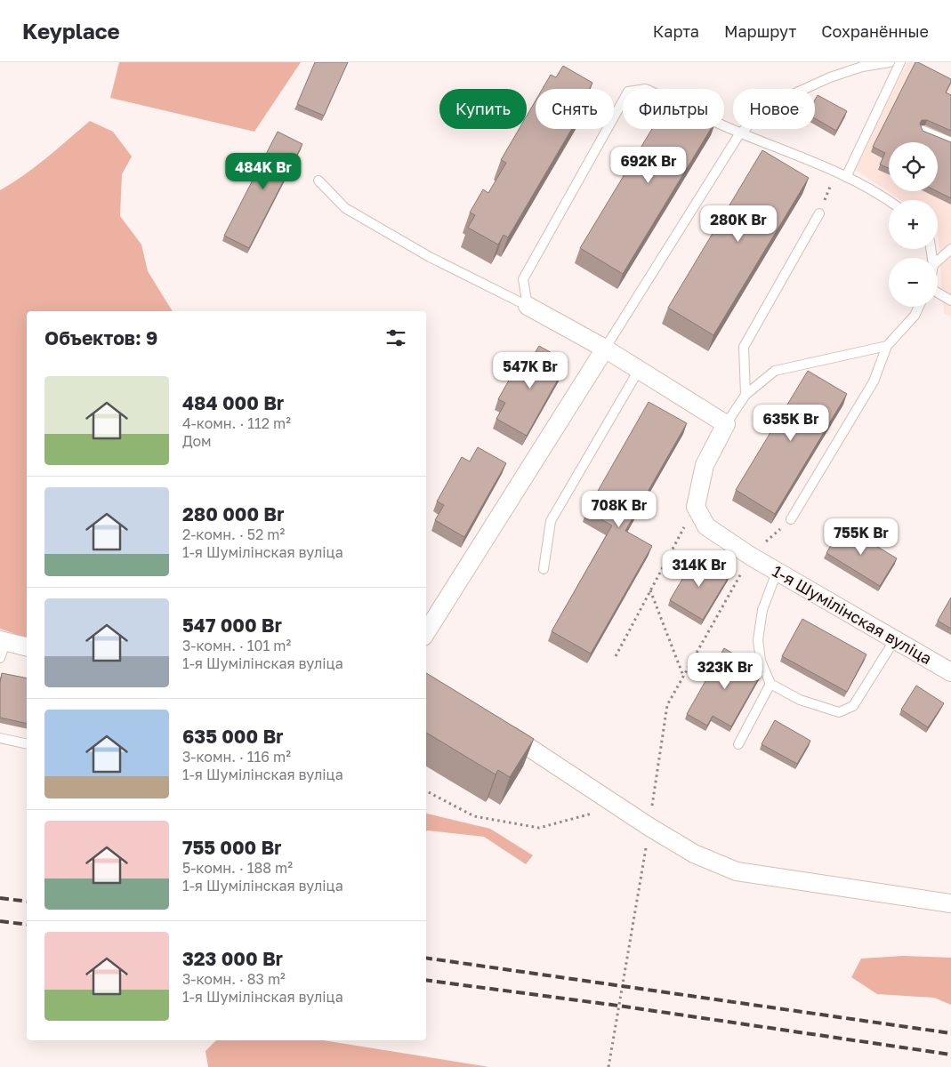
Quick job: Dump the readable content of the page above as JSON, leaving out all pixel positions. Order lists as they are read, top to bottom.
{
  "streets": {
    "street": ["1-я Шумілінская вуліца"]
  },
  "page": {
    "header": "Keyplace",
    "nav": ["Карта", "Маршрут", "Сохранённые"],
    "chip": [
      "Купить",
      "Снять",
      "Фильтры",
      "Новое"
    ],
    "map_buttons": ["+", "−"],
    "price": [
      "692K Br",
      "484K Br",
      "280K Br",
      "547K Br",
      "635K Br",
      "708K Br",
      "755K Br",
      "314K Br",
      "323K Br"
    ],
    "heading": "Объектов: 9",
    "list": [
      {
        "name": "484 000 Br",
        "note": "4-комн. · 112 m² · Дом"
      },
      {
        "name": "280 000 Br",
        "note": "2-комн. · 52 m² · 1-я Шумілінская вуліца"
      },
      {
        "name": "547 000 Br",
        "note": "3-комн. · 101 m² · 1-я Шумілінская вуліца"
      },
      {
        "name": "635 000 Br",
        "note": "3-комн. · 116 m² · 1-я Шумілінская вуліца"
      },
      {
        "name": "755 000 Br",
        "note": "5-комн. · 188 m² · 1-я Шумілінская вуліца"
      },
      {
        "name": "323 000 Br",
        "note": "3-комн. · 83 m² · 1-я Шумілінская вуліца"
      }
    ]
  }
}
